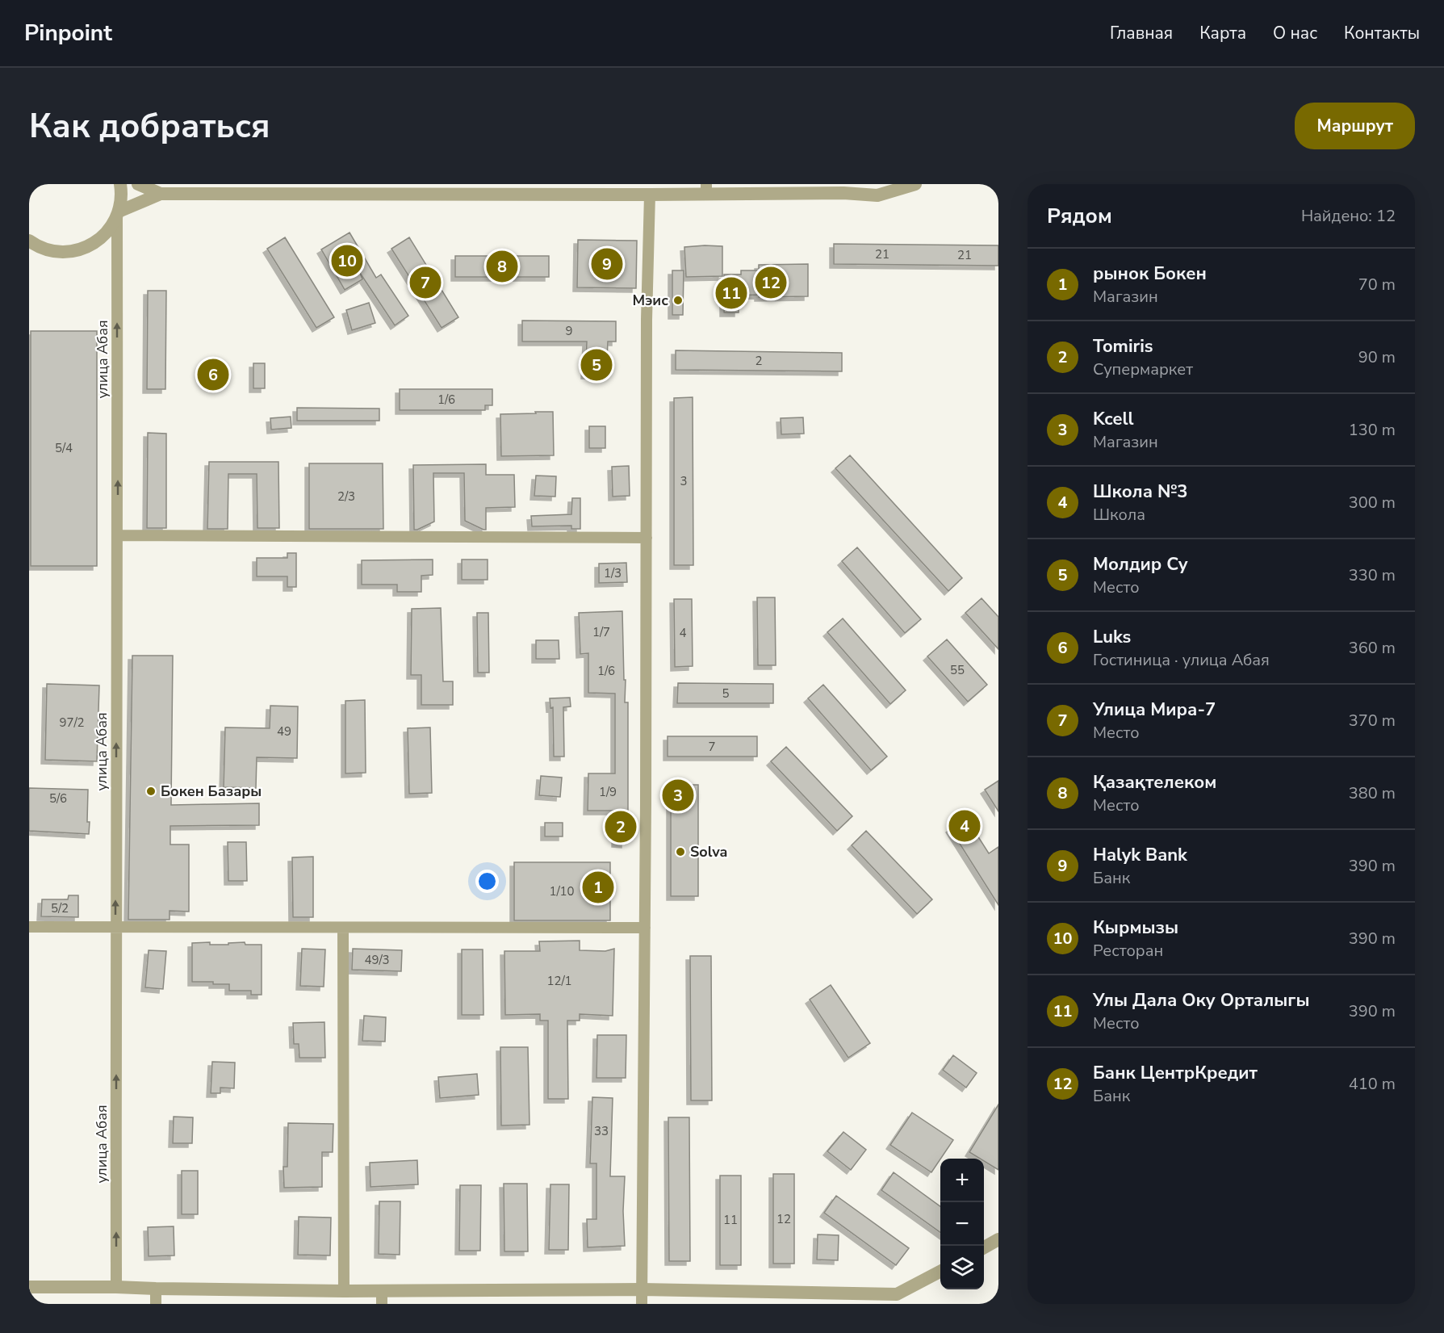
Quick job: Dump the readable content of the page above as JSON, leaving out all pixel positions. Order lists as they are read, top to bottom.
{
  "streets": {
    "street": ["улица Абая"]
  },
  "one_way": ["улица Абая"],
  "places": ["Мэис", "Бокен Базары", "Solva"],
  "house_numbers": [
    "21",
    "21",
    "9",
    "2",
    "1/6",
    "5/4",
    "3",
    "2/3",
    "1/3",
    "1/7",
    "4",
    "55",
    "1/6",
    "5",
    "97/2",
    "49",
    "7",
    "1/9",
    "5/6",
    "1/10",
    "5/2",
    "49/3",
    "12/1",
    "33",
    "12",
    "11"
  ],
  "page": {
    "header": "Pinpoint",
    "nav": [
      "Главная",
      "Карта",
      "О нас",
      "Контакты"
    ],
    "buttons": "Маршрут",
    "title": "Как добраться",
    "heading": ["Рядом", "Найдено: 12"],
    "pins": [
      "10",
      "9",
      "8",
      "7",
      "12",
      "11",
      "5",
      "6",
      "3",
      "4",
      "2",
      "1"
    ],
    "list": [
      {
        "mark": "1",
        "name": "рынок Бокен",
        "note": "Магазин",
        "value": "70 m"
      },
      {
        "mark": "2",
        "name": "Tomiris",
        "note": "Супермаркет",
        "value": "90 m"
      },
      {
        "mark": "3",
        "name": "Kcell",
        "note": "Магазин",
        "value": "130 m"
      },
      {
        "mark": "4",
        "name": "Школа №3",
        "note": "Школа",
        "value": "300 m"
      },
      {
        "mark": "5",
        "name": "Молдир Су",
        "note": "Место",
        "value": "330 m"
      },
      {
        "mark": "6",
        "name": "Luks",
        "note": "Гостиница · улица Абая",
        "value": "360 m"
      },
      {
        "mark": "7",
        "name": "Улица Мира-7",
        "note": "Место",
        "value": "370 m"
      },
      {
        "mark": "8",
        "name": "Қазақтелеком",
        "note": "Место",
        "value": "380 m"
      },
      {
        "mark": "9",
        "name": "Halyk Bank",
        "note": "Банк",
        "value": "390 m"
      },
      {
        "mark": "10",
        "name": "Кырмызы",
        "note": "Ресторан",
        "value": "390 m"
      },
      {
        "mark": "11",
        "name": "Улы Дала Оку Орталыгы",
        "note": "Место",
        "value": "390 m"
      },
      {
        "mark": "12",
        "name": "Банк ЦентрКредит",
        "note": "Банк",
        "value": "410 m"
      }
    ],
    "map_buttons": ["+", "−"]
  }
}
